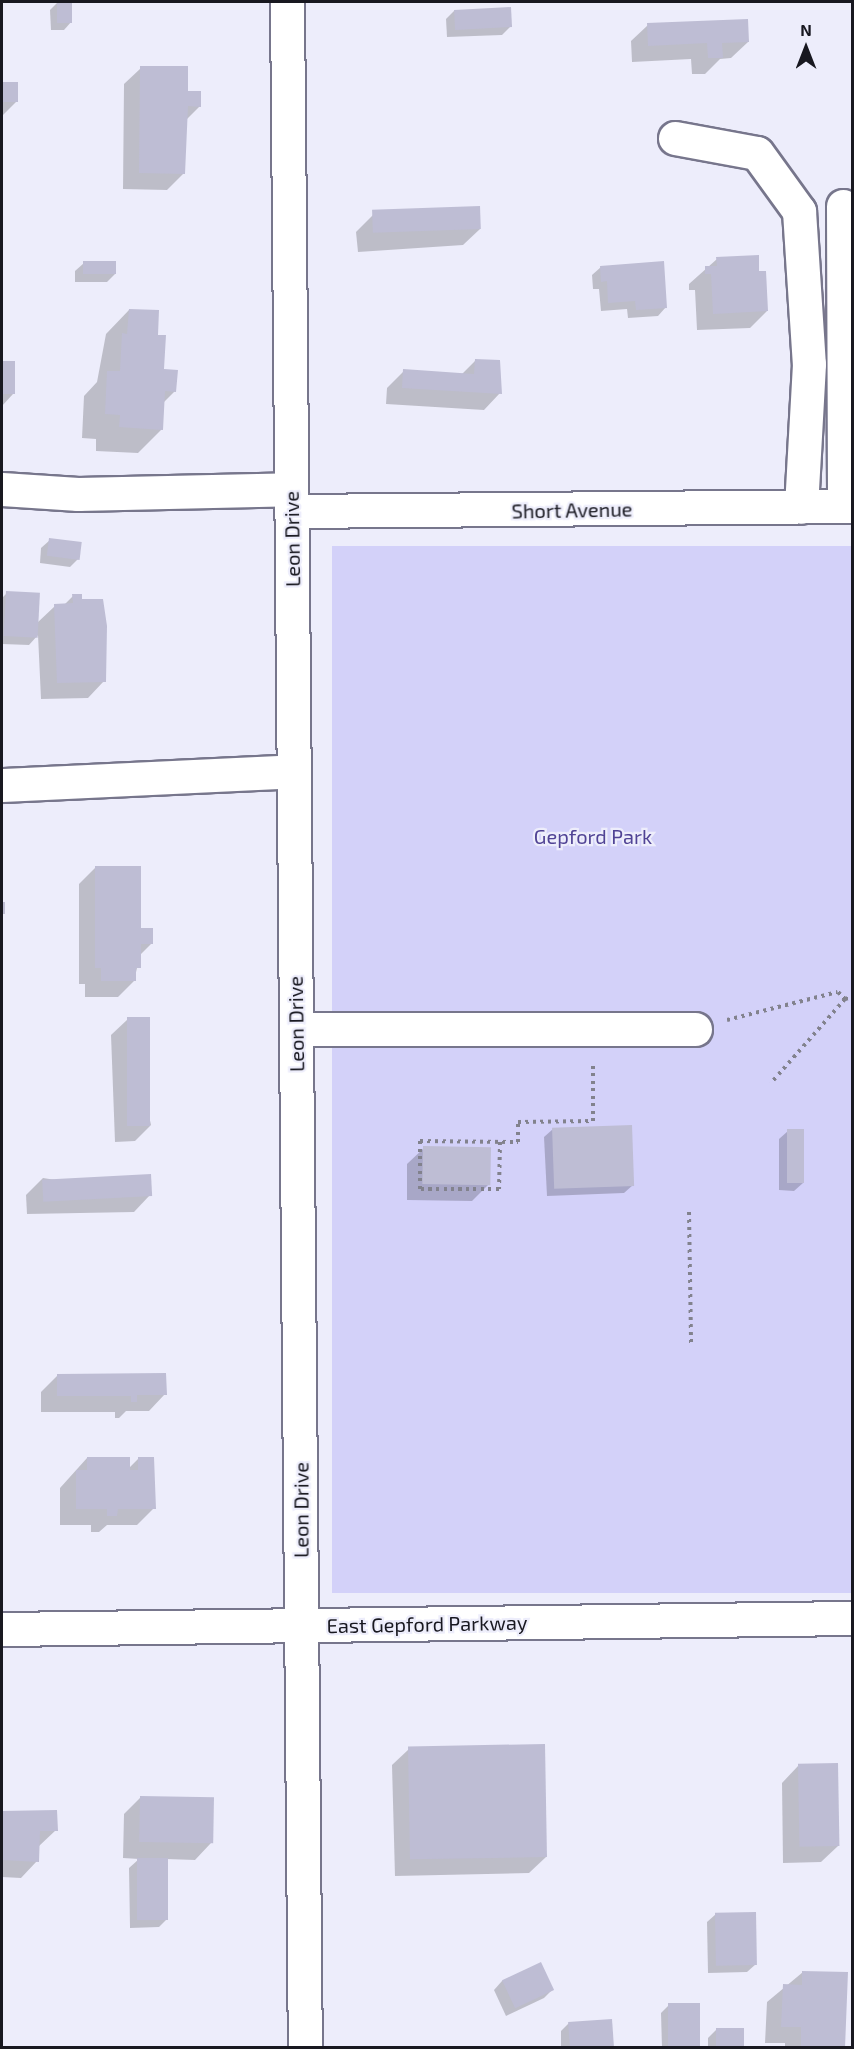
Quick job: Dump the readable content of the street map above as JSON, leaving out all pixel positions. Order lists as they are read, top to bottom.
{
  "streets": {
    "street": ["Short Avenue", "Leon Drive", "East Gepford Parkway"]
  },
  "crossings": [
    ["Short Avenue", "Leon Drive"],
    ["Leon Drive", "East Gepford Parkway"]
  ],
  "parks": ["Gepford Park"],
  "north": "top"
}
